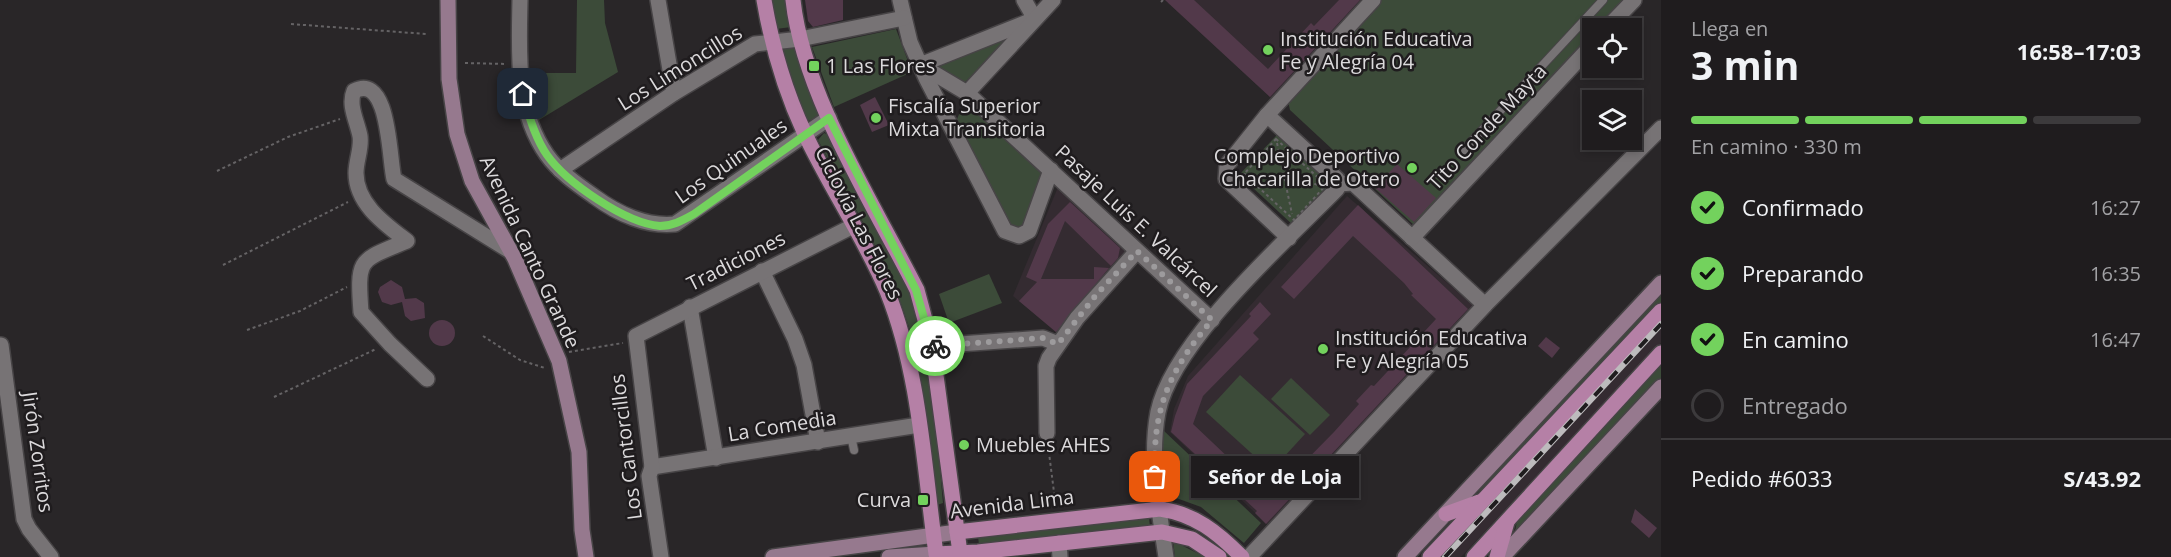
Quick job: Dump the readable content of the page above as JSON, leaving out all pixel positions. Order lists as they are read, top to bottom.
{
  "streets": {
    "main road": ["Avenida Canto Grande", "Avenida Lima"],
    "street": [
      "Los Limoncillos",
      "Tito Conde Mayta",
      "Los Quinuales",
      "Pasaje Luis E. Valcárcel",
      "Tradiciones",
      "La Comedia",
      "Los Cantorcillos",
      "Jirón Zorritos"
    ]
  },
  "crossings": [
    ["Los Limoncillos", "Los Quinuales"],
    ["Tradiciones", "Los Cantorcillos"],
    ["La Comedia", "Los Cantorcillos"]
  ],
  "places": {
    "other": [
      "Institución Educativa Fe y Alegría 04",
      "Fiscalía Superior Mixta Transitoria",
      "Complejo Deportivo Chacarilla de Otero",
      "Institución Educativa Fe y Alegría 05",
      "Muebles AHES",
      "Señor de Loja"
    ],
    "transit": ["1 Las Flores", "Curva"]
  },
  "page": {
    "heading": ["3 min", "Llega en", "16:58–17:03"],
    "panel": ["Pedido #6033", "S/43.92"],
    "bar": "En camino · 330 m",
    "list": [
      ["Confirmado", "16:27"],
      ["Preparando", "16:35"],
      ["En camino", "16:47"],
      "Entregado"
    ],
    "bubble": "Señor de Loja"
  }
}
